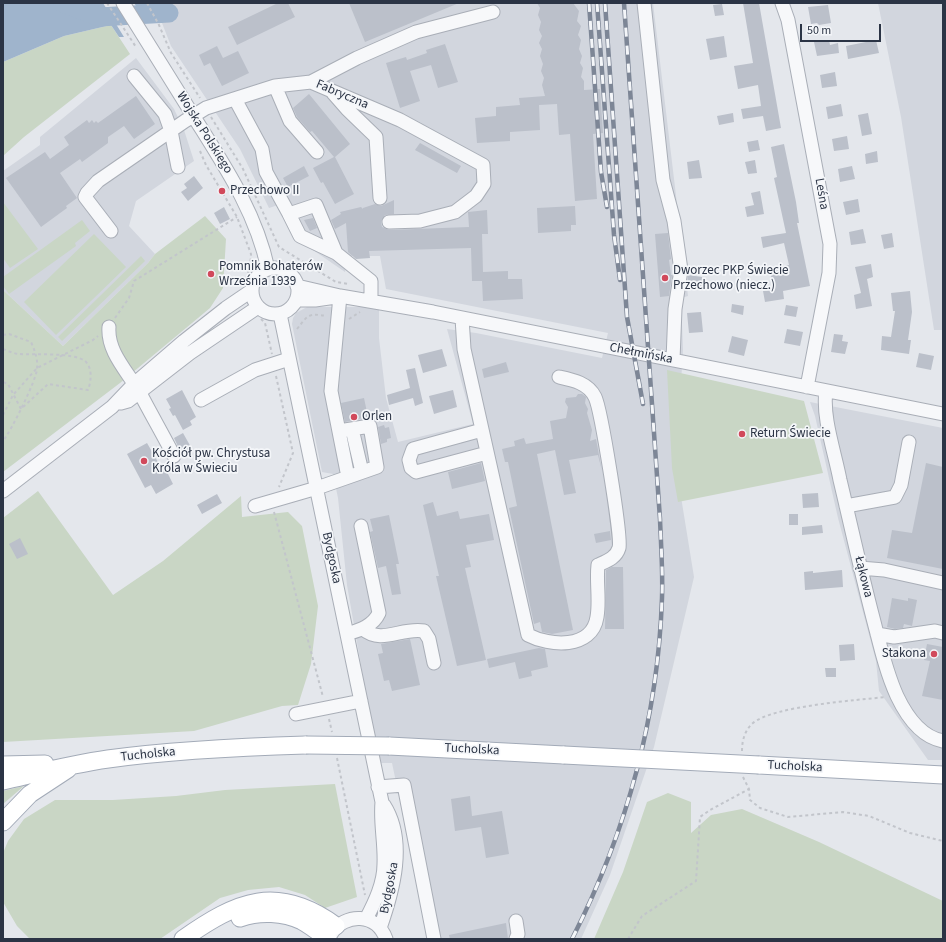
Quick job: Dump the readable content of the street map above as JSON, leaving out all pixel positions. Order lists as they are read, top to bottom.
{
  "streets": {
    "main road": ["Tucholska"],
    "street": [
      "Fabryczna",
      "Wojska Polskiego",
      "Leśna",
      "Chełmińska",
      "Bydgoska",
      "Łąkowa"
    ]
  },
  "crossings": [
    ["Fabryczna", "Wojska Polskiego"],
    ["Wojska Polskiego", "Chełmińska"],
    ["Wojska Polskiego", "Bydgoska"],
    ["Leśna", "Chełmińska"],
    ["Chełmińska", "Bydgoska"],
    ["Chełmińska", "Łąkowa"]
  ],
  "places": [
    "Przechowo II",
    "Pomnik Bohaterów Września 1939",
    "Dworzec PKP Świecie Przechowo (niecz.)",
    "Orlen",
    "Return Świecie",
    "Kościół pw. Chrystusa Króla w Świeciu",
    "Stakona"
  ],
  "scale_bar": "50 m"
}
